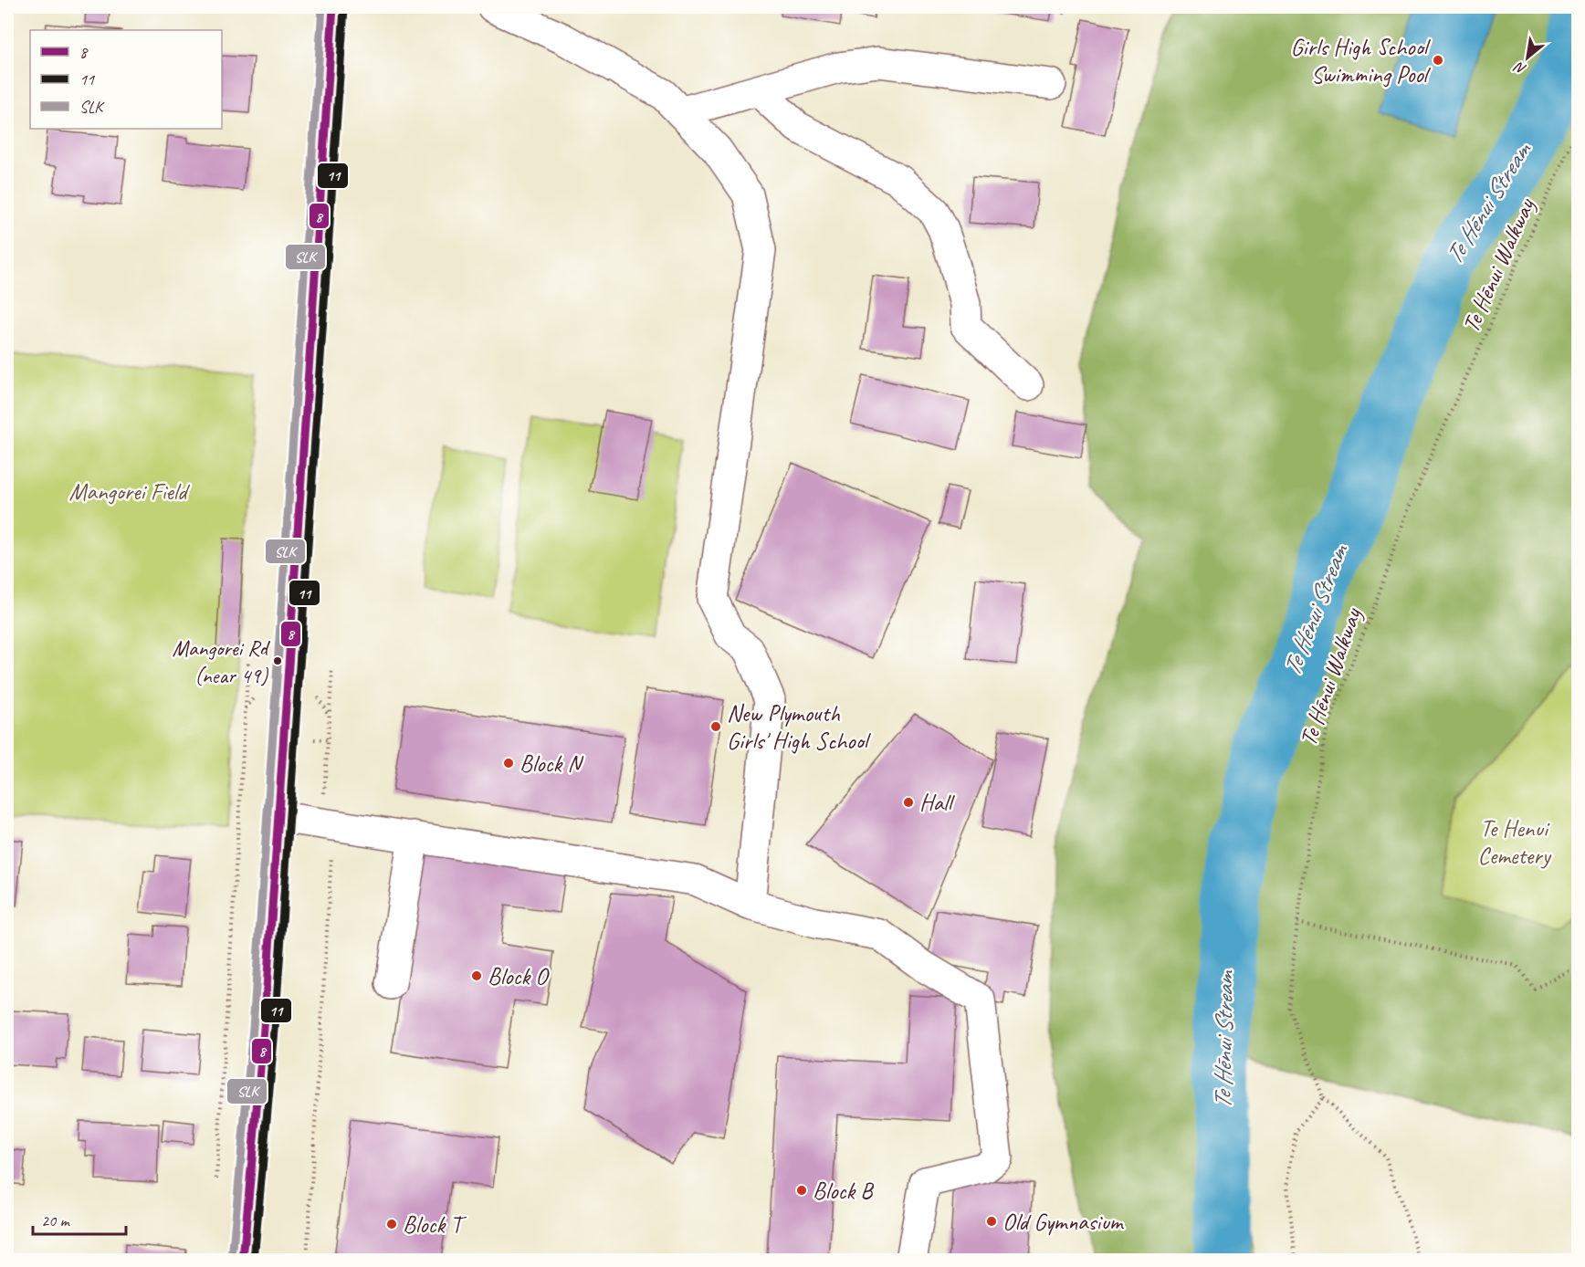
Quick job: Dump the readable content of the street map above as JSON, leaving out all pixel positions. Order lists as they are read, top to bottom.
{
  "streets": {
    "path": ["Te Hēnui Walkway"]
  },
  "water": ["Te Hēnui Stream"],
  "parks": ["Mangorei Field", "Te Henui Cemetery"],
  "places": [
    "Girls High School Swimming Pool",
    "Mangorei Rd (near 49)",
    "New Plymouth Girls' High School",
    "Block N",
    "Hall",
    "Block O",
    "Block B",
    "Old Gymnasium",
    "Block T"
  ],
  "lines": ["transit line 8", "transit line SLK", "transit line 11"],
  "legend": ["8", "11", "SLK"],
  "scale_bar": "20 m",
  "north": "bottom left"
}
